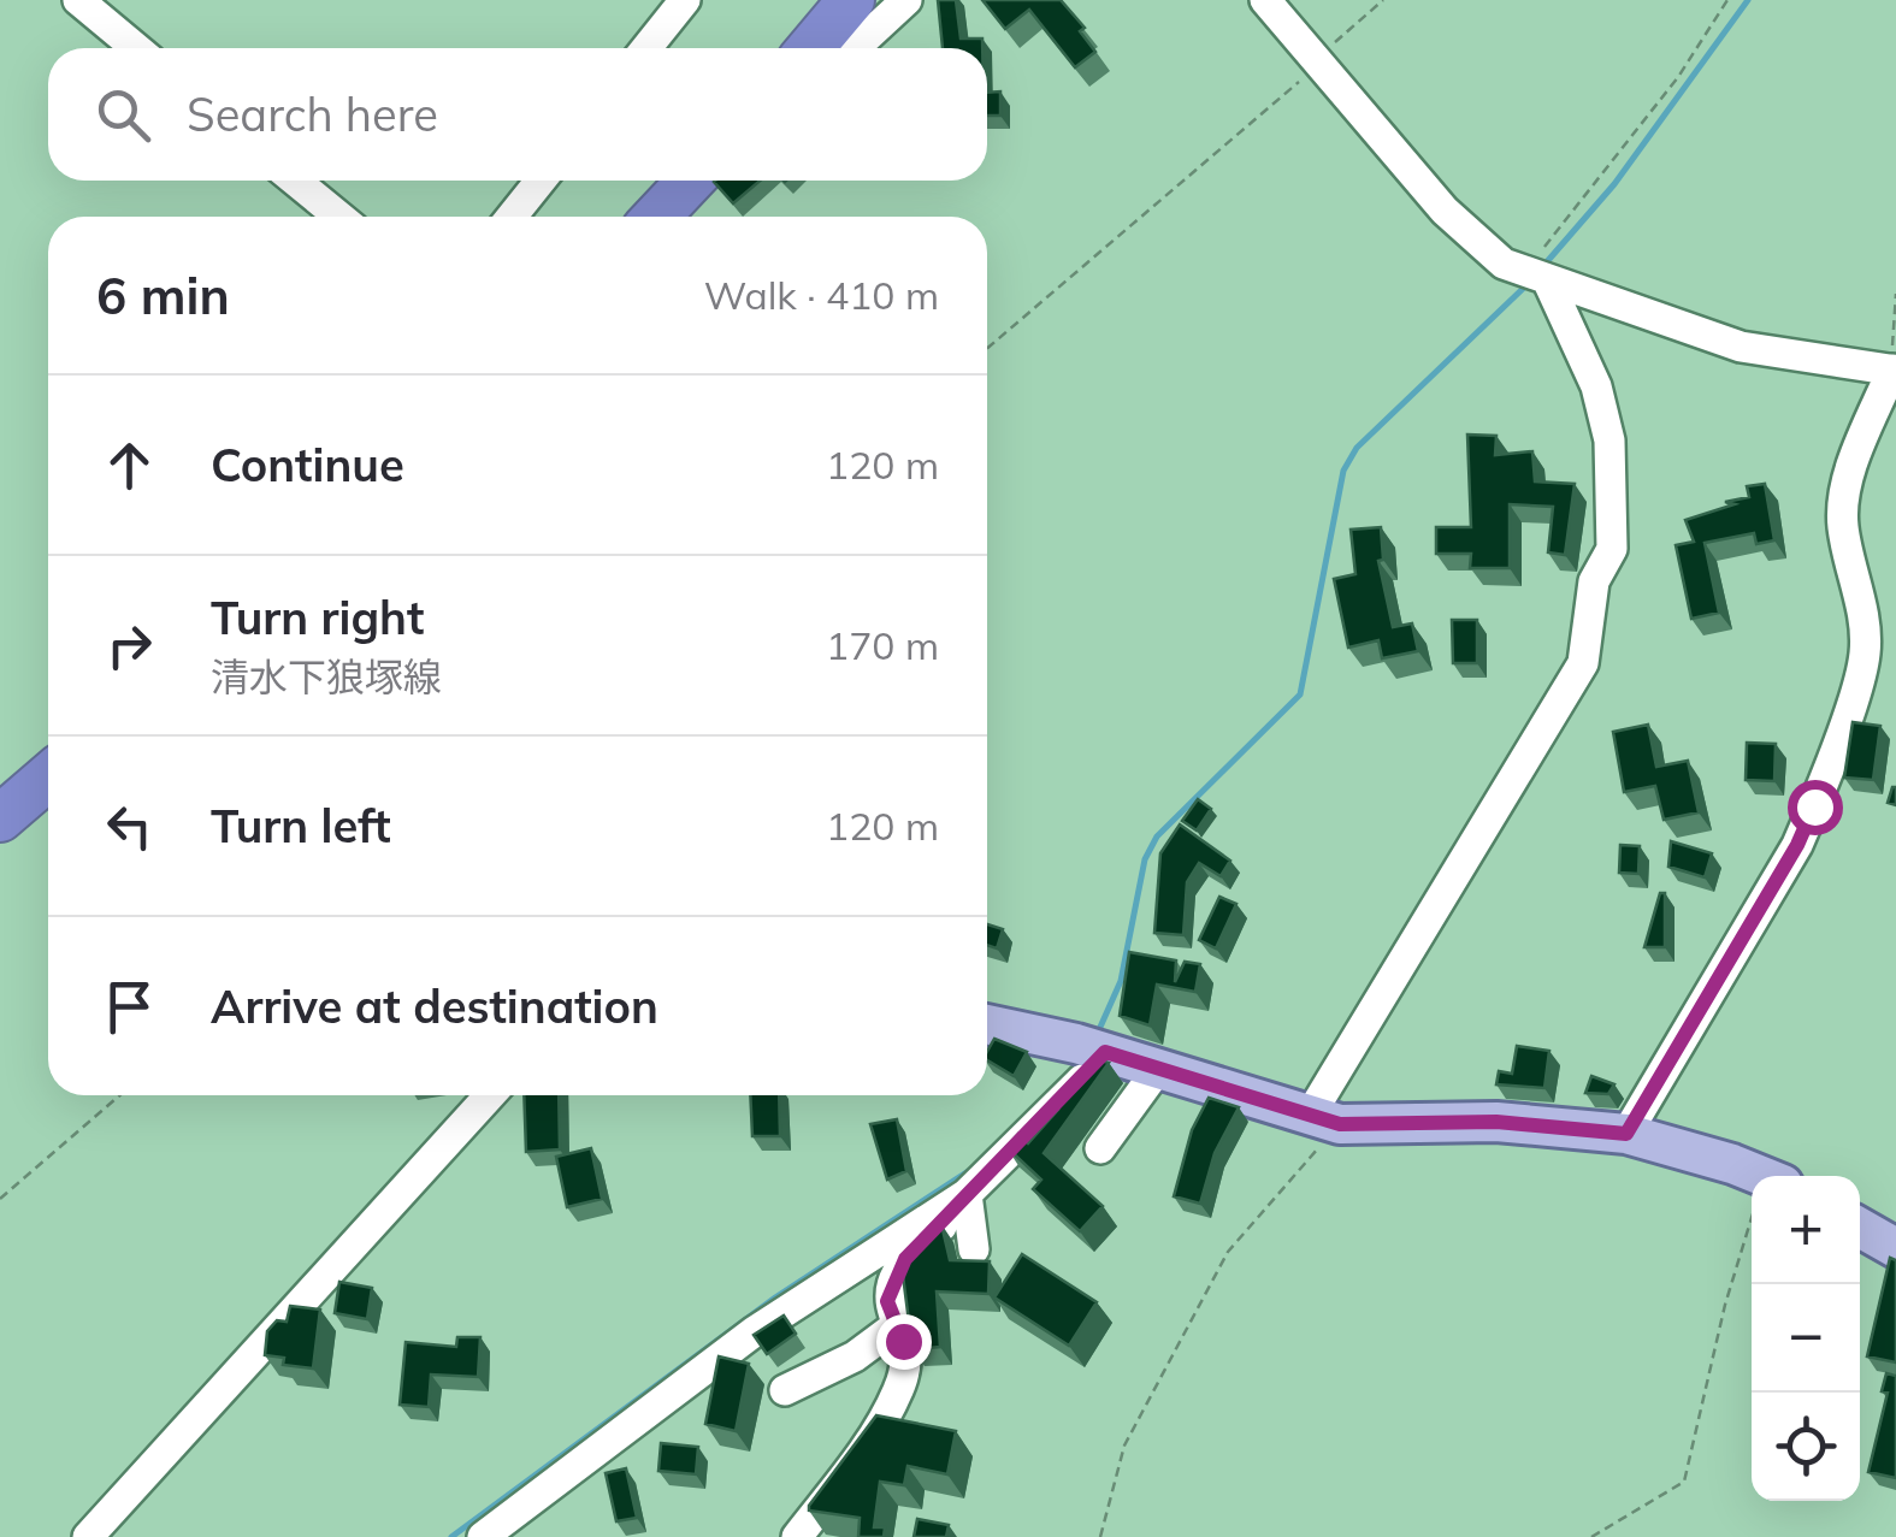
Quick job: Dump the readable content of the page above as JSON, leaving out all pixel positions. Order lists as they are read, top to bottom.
{
  "page": {
    "search": "Search here",
    "heading": ["6 min", "Walk · 410 m"],
    "list": [
      ["Continue", "120 m"],
      ["Turn right", "清水下狼塚線", "170 m"],
      ["Turn left", "120 m"],
      "Arrive at destination"
    ],
    "map_buttons": ["+", "−"]
  }
}
